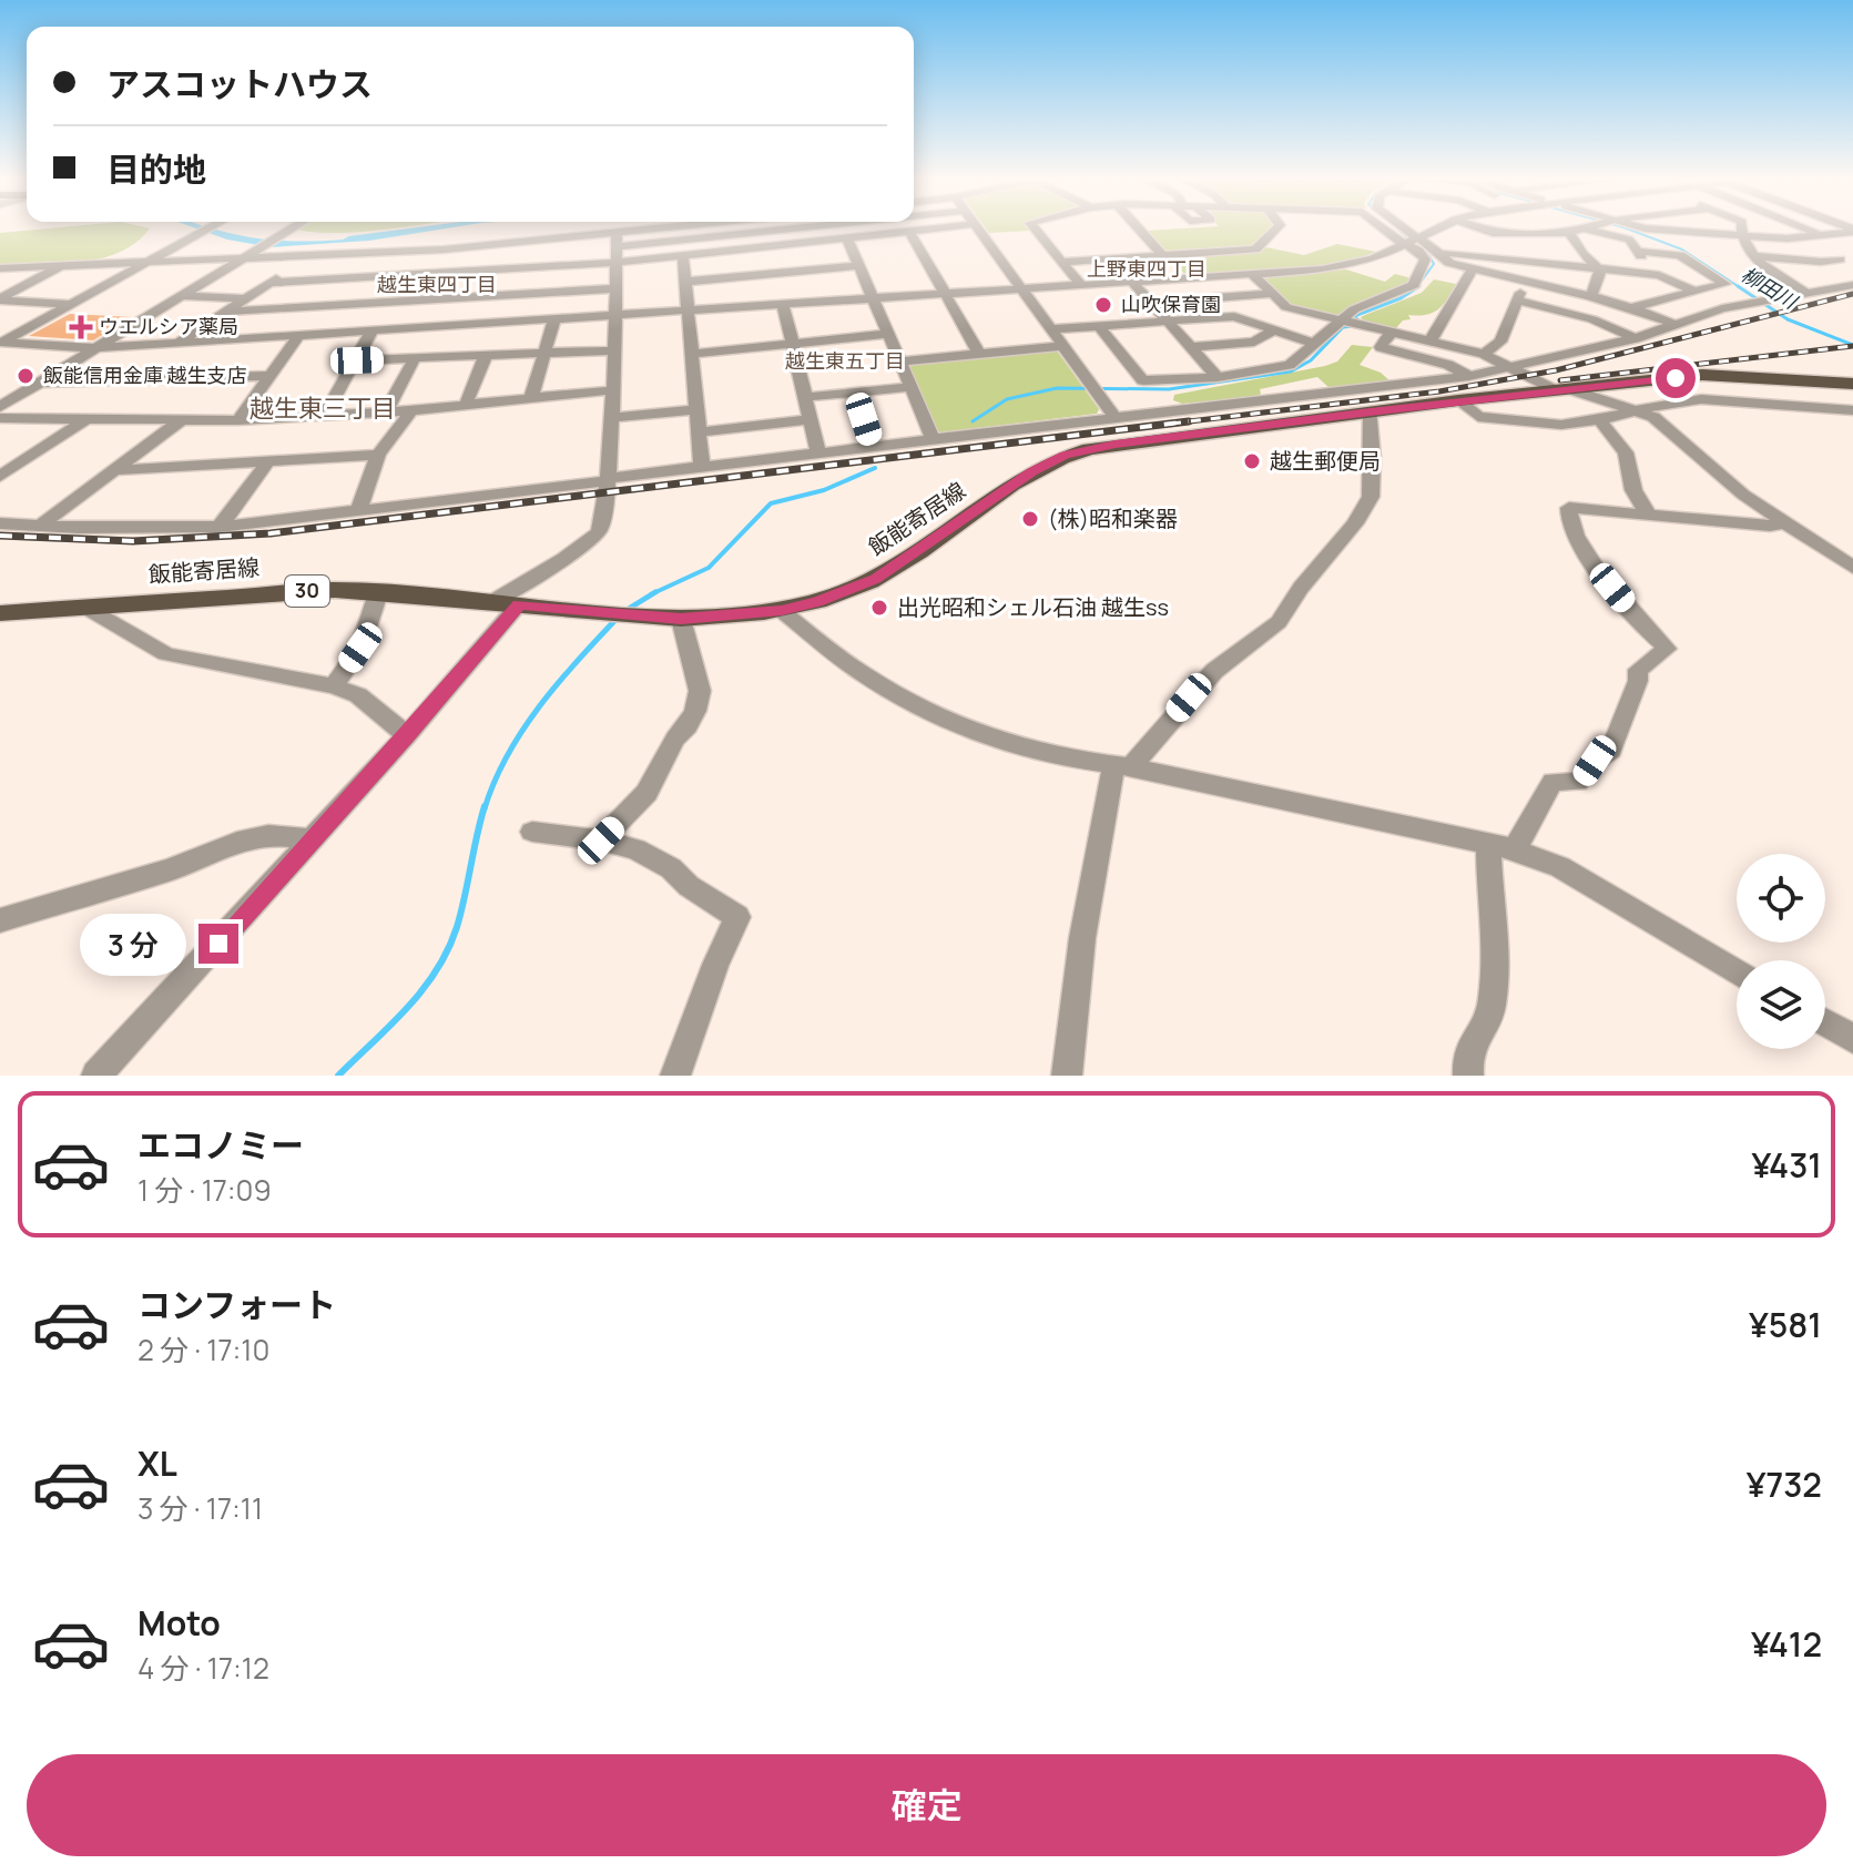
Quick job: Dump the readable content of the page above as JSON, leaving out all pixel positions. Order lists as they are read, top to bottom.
{
  "streets": {
    "main road": ["飯能寄居線", "30"]
  },
  "districts": [
    "上野東四丁目",
    "越生東四丁目",
    "越生東五丁目",
    "越生東三丁目"
  ],
  "water": ["柳田川"],
  "places": {
    "other": [
      "山吹保育園",
      "飯能信用金庫 越生支店",
      "越生郵便局",
      "(株)昭和楽器",
      "出光昭和シェル石油 越生ss"
    ],
    "health": ["ウエルシア薬局"]
  },
  "page": {
    "banner": ["アスコットハウス", "目的地"],
    "bubble": "3 分",
    "list": [
      {
        "name": "エコノミー",
        "note": "1 分 · 17:09",
        "value": "¥431"
      },
      {
        "name": "コンフォート",
        "note": "2 分 · 17:10",
        "value": "¥581"
      },
      {
        "name": "XL",
        "note": "3 分 · 17:11",
        "value": "¥732"
      },
      {
        "name": "Moto",
        "note": "4 分 · 17:12",
        "value": "¥412"
      }
    ],
    "buttons": "確定"
  }
}
